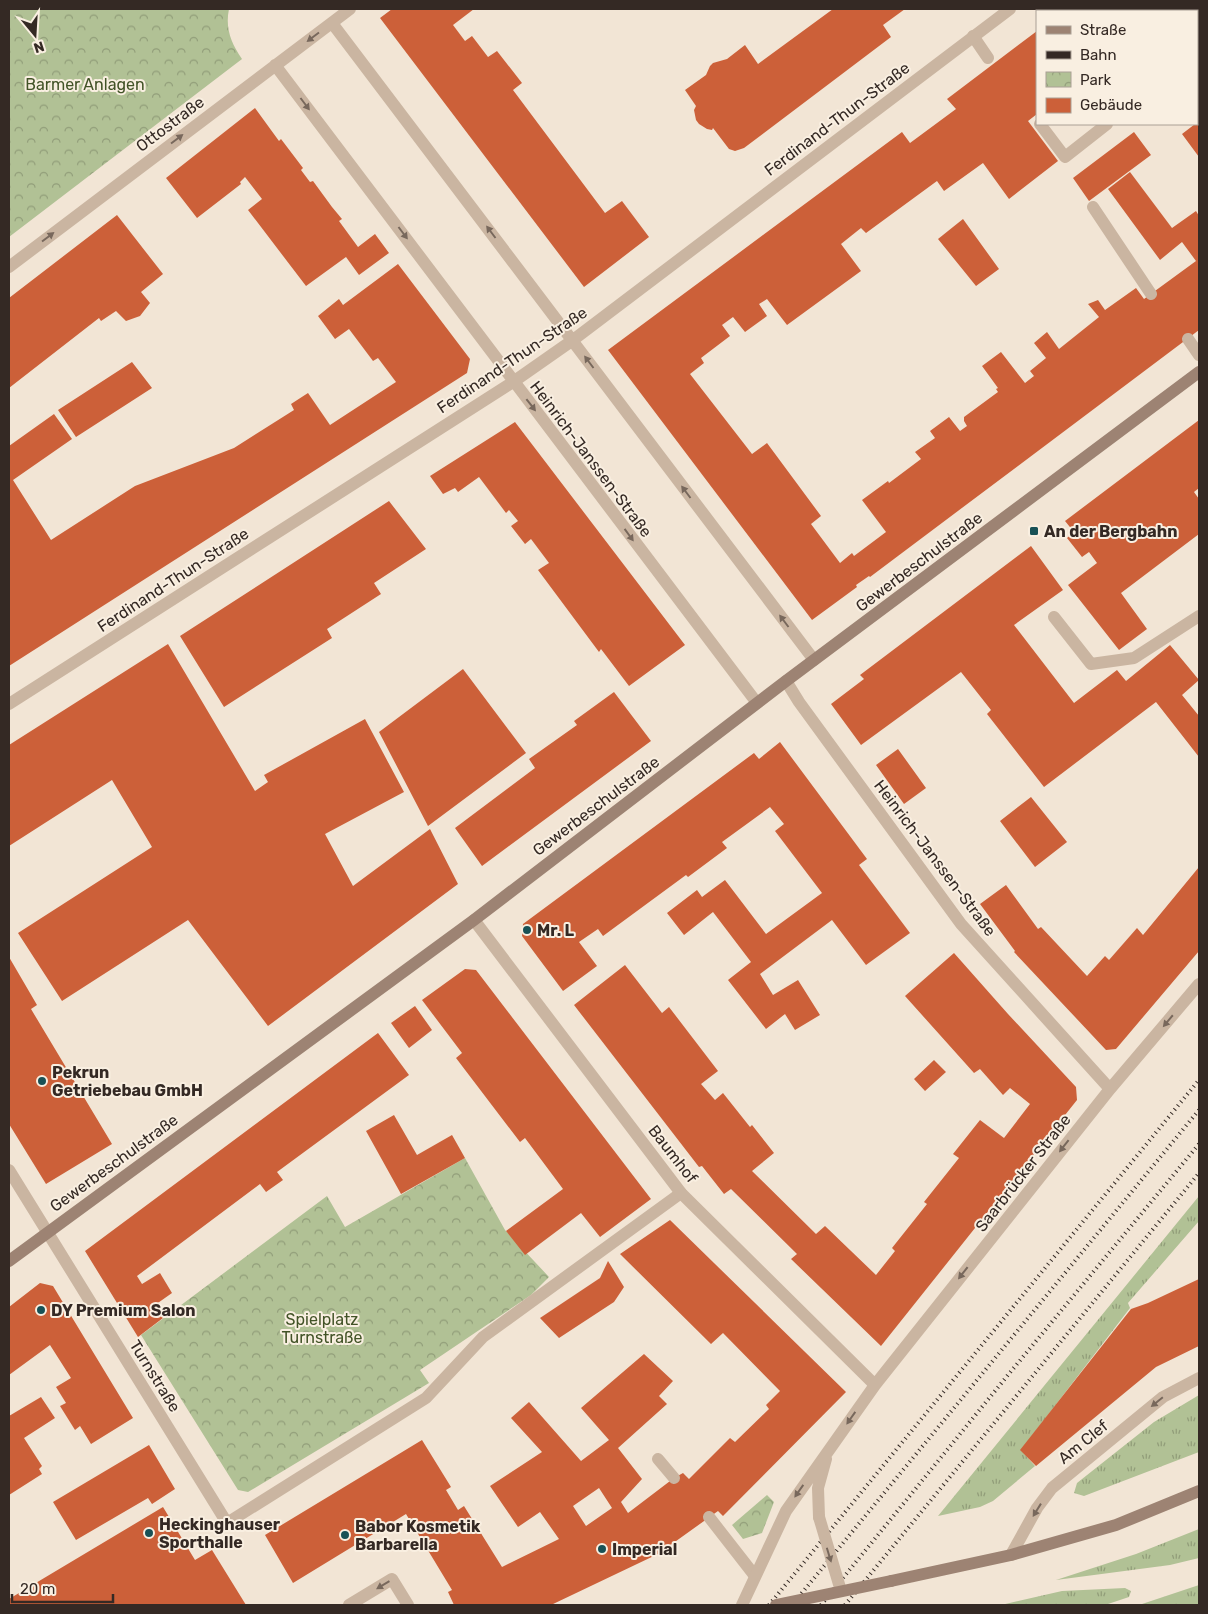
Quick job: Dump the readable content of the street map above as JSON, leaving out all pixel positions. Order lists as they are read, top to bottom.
{
  "streets": {
    "street": [
      "Ferdinand-Thun-Straße",
      "Ottostraße",
      "Heinrich-Janssen-Straße",
      "Gewerbeschulstraße",
      "Baumhof",
      "Saarbrücker Straße",
      "Turnstraße",
      "Am Clef"
    ]
  },
  "crossings": [
    ["Ferdinand-Thun-Straße", "Heinrich-Janssen-Straße"],
    ["Ottostraße", "Heinrich-Janssen-Straße"],
    ["Heinrich-Janssen-Straße", "Gewerbeschulstraße"],
    ["Heinrich-Janssen-Straße", "Saarbrücker Straße"],
    ["Gewerbeschulstraße", "Baumhof"],
    ["Gewerbeschulstraße", "Turnstraße"],
    ["Baumhof", "Saarbrücker Straße"],
    ["Baumhof", "Turnstraße"]
  ],
  "one_way": ["Saarbrücker Straße"],
  "parks": ["Barmer Anlagen", "Spielplatz Turnstraße"],
  "places": {
    "transit": ["An der Bergbahn"],
    "other": [
      "Mr. L",
      "Pekrun Getriebebau GmbH",
      "DY Premium Salon",
      "Heckinghauser Sporthalle",
      "Babor Kosmetik Barbarella",
      "Imperial"
    ]
  },
  "legend": [
    "Straße",
    "Bahn",
    "Park",
    "Gebäude"
  ],
  "scale_bar": "20 m",
  "north": "bottom"
}
